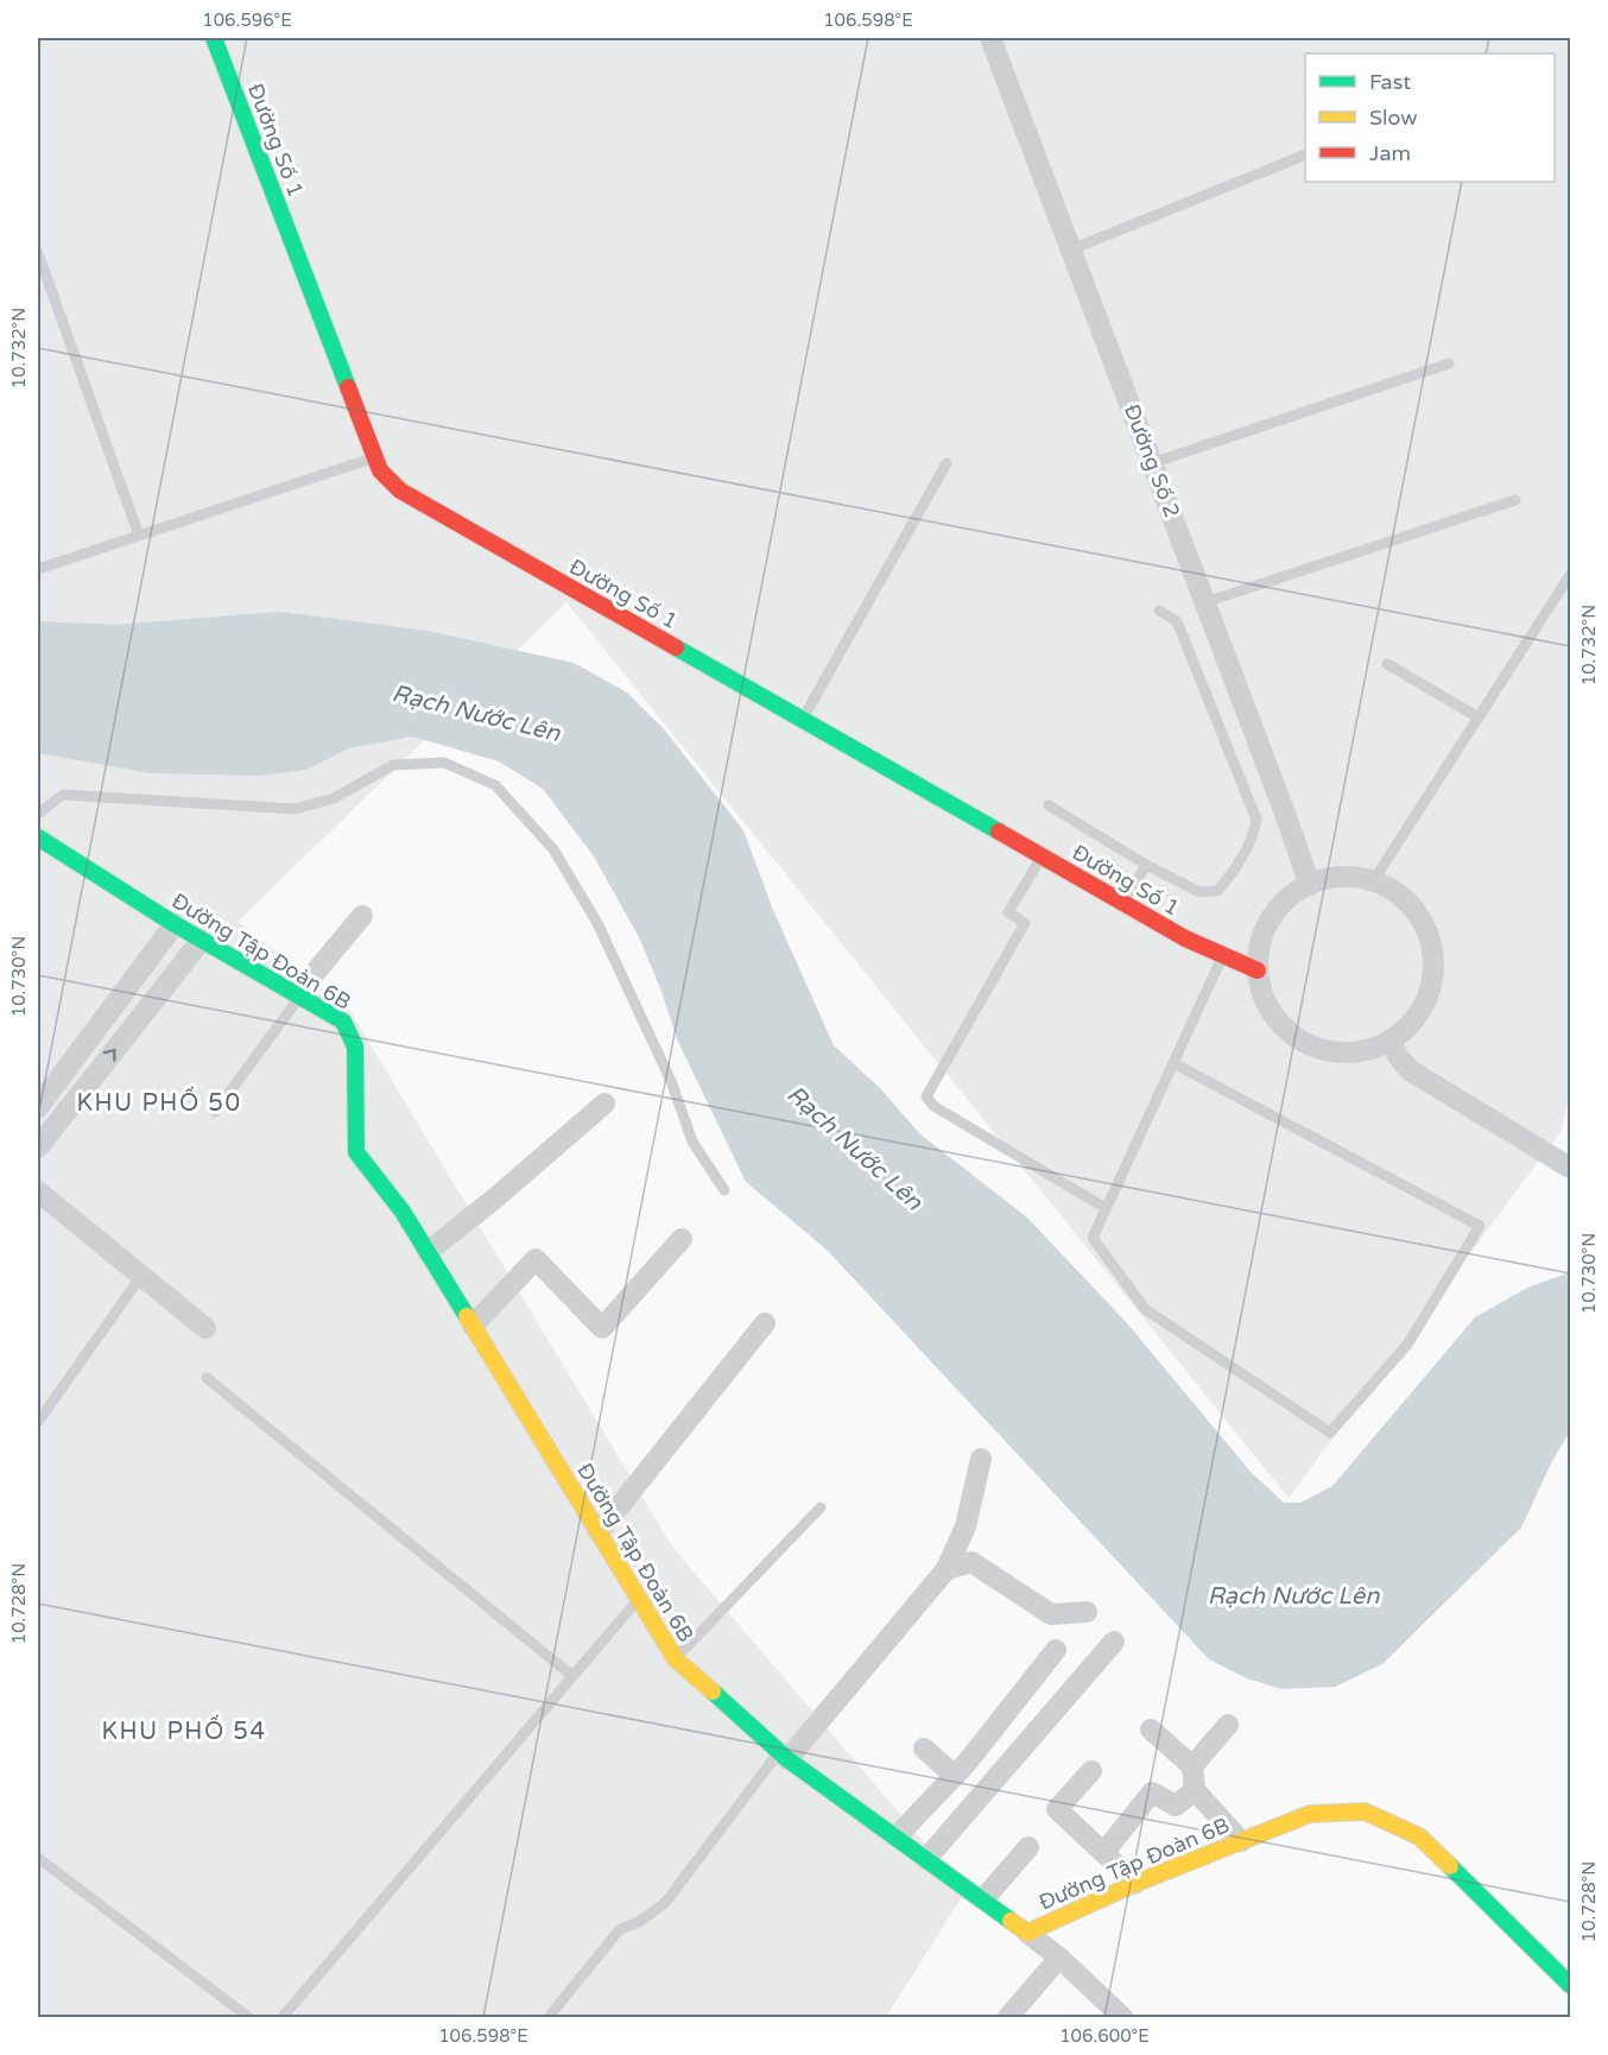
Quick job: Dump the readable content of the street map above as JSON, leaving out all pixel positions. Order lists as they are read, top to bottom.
{
  "streets": {
    "street": ["Đường Số 1", "Đường Số 2", "Đường Tập Đoàn 6B"]
  },
  "crossings": [
    ["Đường Số 1", "Đường Số 2"]
  ],
  "districts": ["KHU PHỐ 50", "KHU PHỐ 54"],
  "water": ["Rạch Nước Lên"],
  "legend": ["Fast", "Slow", "Jam"],
  "coordinates": [
    "106.596°E",
    "106.598°E",
    "10.732°N",
    "10.730°N",
    "10.728°N",
    "106.600°E"
  ]
}
